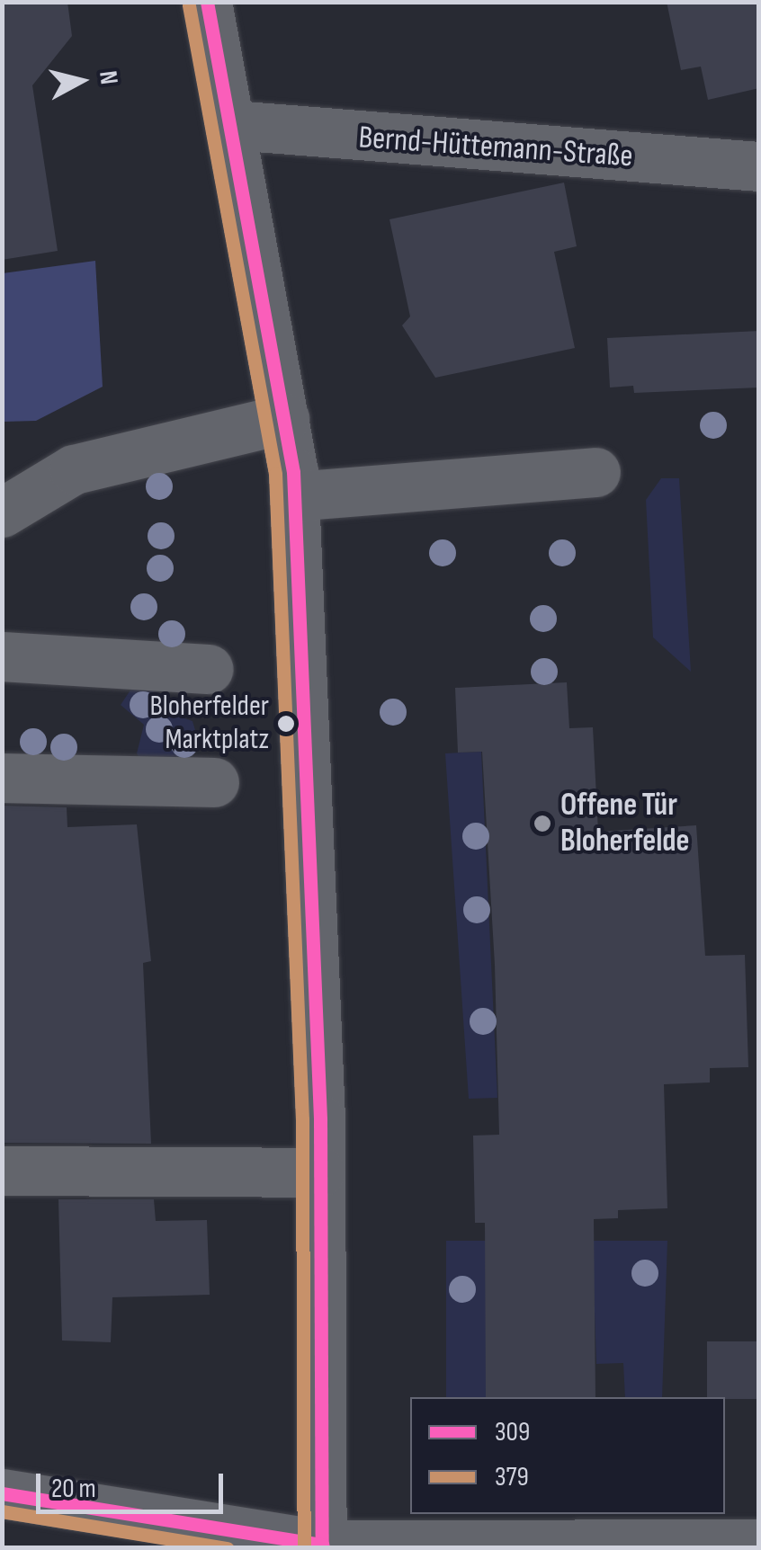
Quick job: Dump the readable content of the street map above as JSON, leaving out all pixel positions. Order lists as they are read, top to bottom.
{
  "streets": {
    "street": ["Bernd-Hüttemann-Straße"]
  },
  "places": ["Bloherfelder Marktplatz", "Offene Tür Bloherfelde"],
  "lines": ["transit line 309", "transit line 379"],
  "legend": ["309", "379"],
  "scale_bar": "20 m",
  "north": "right"
}
